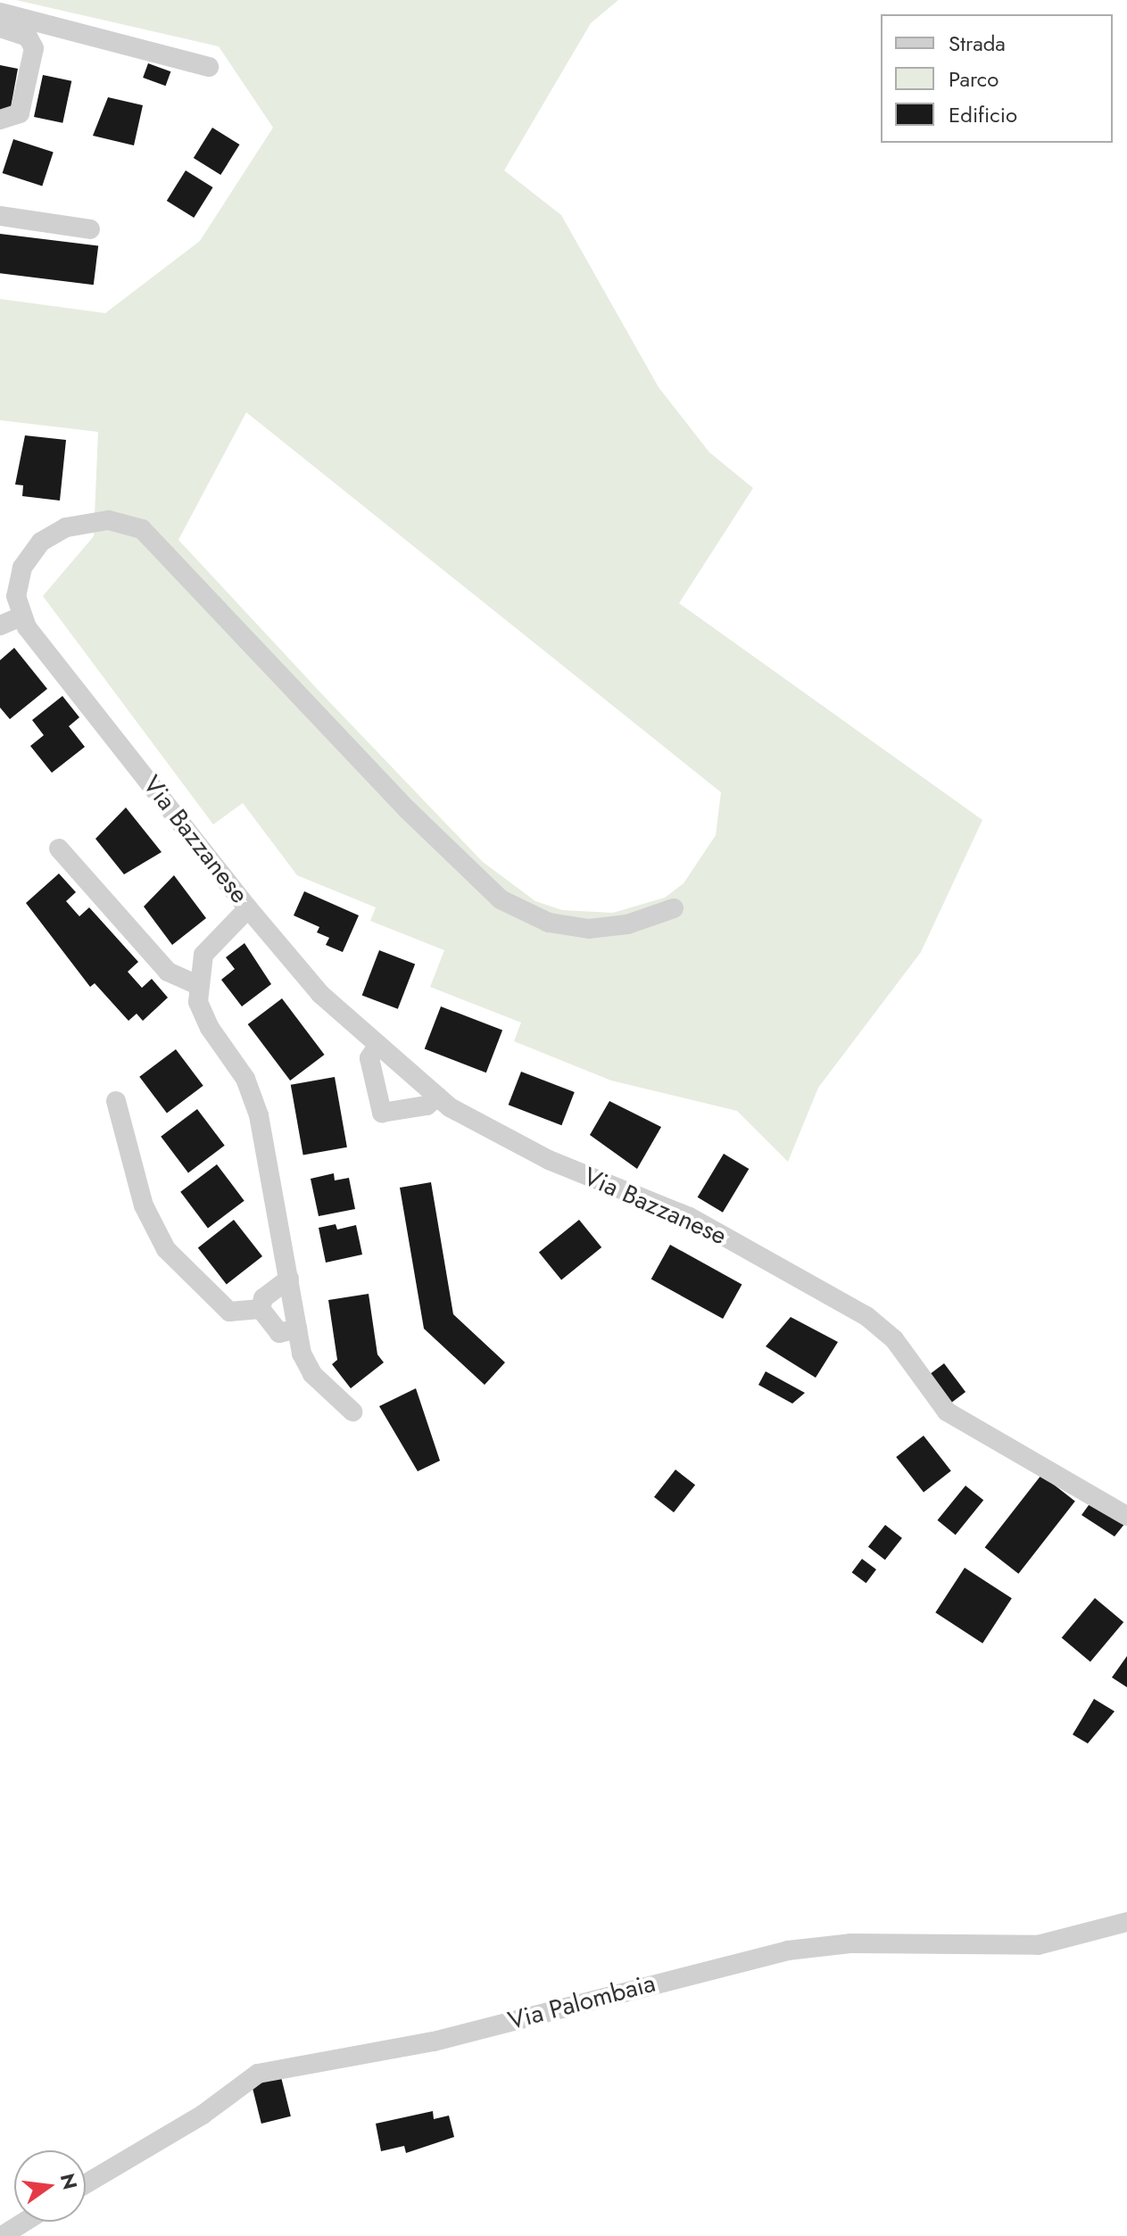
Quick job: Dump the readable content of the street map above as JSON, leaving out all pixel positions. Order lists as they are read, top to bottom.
{
  "streets": {
    "street": ["Via Bazzanese", "Via Palombaia"]
  },
  "legend": ["Strada", "Parco", "Edificio"],
  "north": "right"
}
